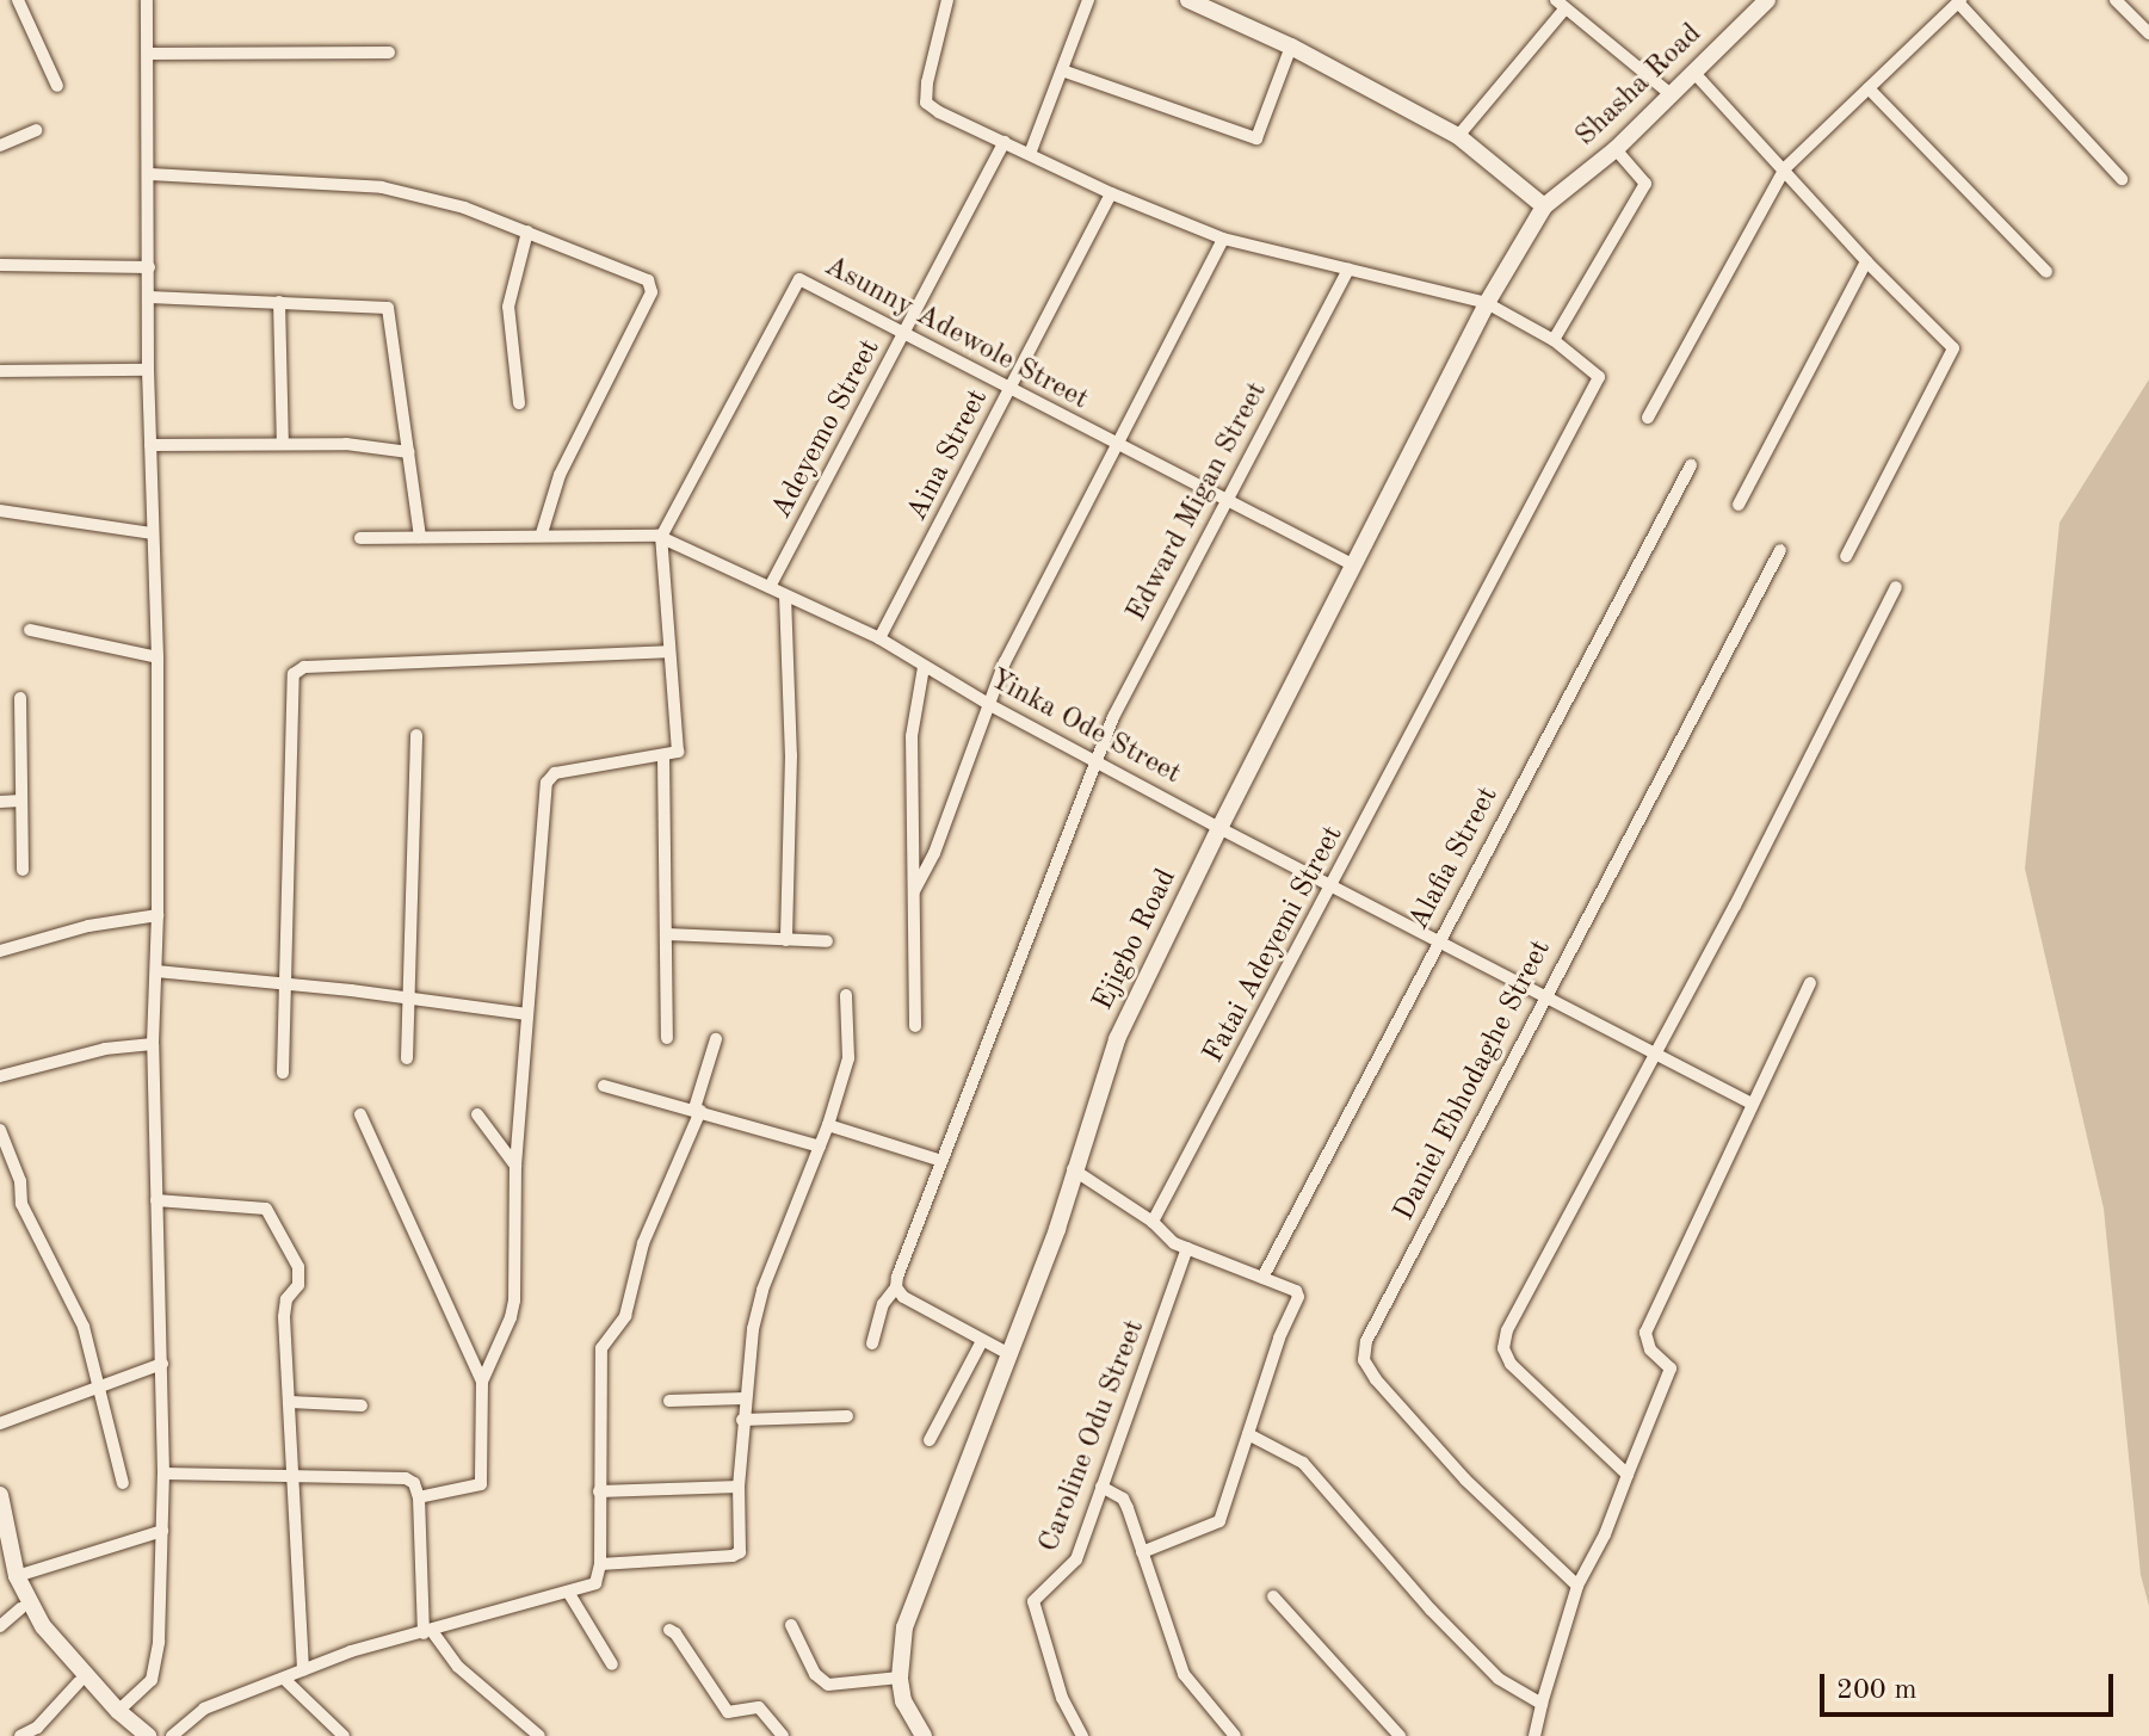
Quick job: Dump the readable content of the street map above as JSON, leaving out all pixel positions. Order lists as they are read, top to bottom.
{
  "streets": {
    "street": [
      "Shasha Road",
      "Asunny Adewole Street",
      "Adeyemo Street",
      "Aina Street",
      "Edward Migan Street",
      "Yinka Ode Street",
      "Alafia Street",
      "Ejigbo Road",
      "Fatai Adeyemi Street",
      "Daniel Ebhodaghe Street",
      "Caroline Odu Street"
    ]
  },
  "crossings": [
    ["Shasha Road", "Ejigbo Road"],
    ["Asunny Adewole Street", "Adeyemo Street"],
    ["Asunny Adewole Street", "Aina Street"],
    ["Asunny Adewole Street", "Edward Migan Street"],
    ["Asunny Adewole Street", "Yinka Ode Street"],
    ["Asunny Adewole Street", "Ejigbo Road"],
    ["Adeyemo Street", "Yinka Ode Street"],
    ["Adeyemo Street", "Fatai Adeyemi Street"],
    ["Aina Street", "Yinka Ode Street"],
    ["Aina Street", "Fatai Adeyemi Street"],
    ["Edward Migan Street", "Yinka Ode Street"],
    ["Edward Migan Street", "Fatai Adeyemi Street"],
    ["Yinka Ode Street", "Alafia Street"],
    ["Yinka Ode Street", "Ejigbo Road"],
    ["Yinka Ode Street", "Fatai Adeyemi Street"],
    ["Yinka Ode Street", "Daniel Ebhodaghe Street"],
    ["Ejigbo Road", "Fatai Adeyemi Street"]
  ],
  "scale_bar": "200 m"
}
